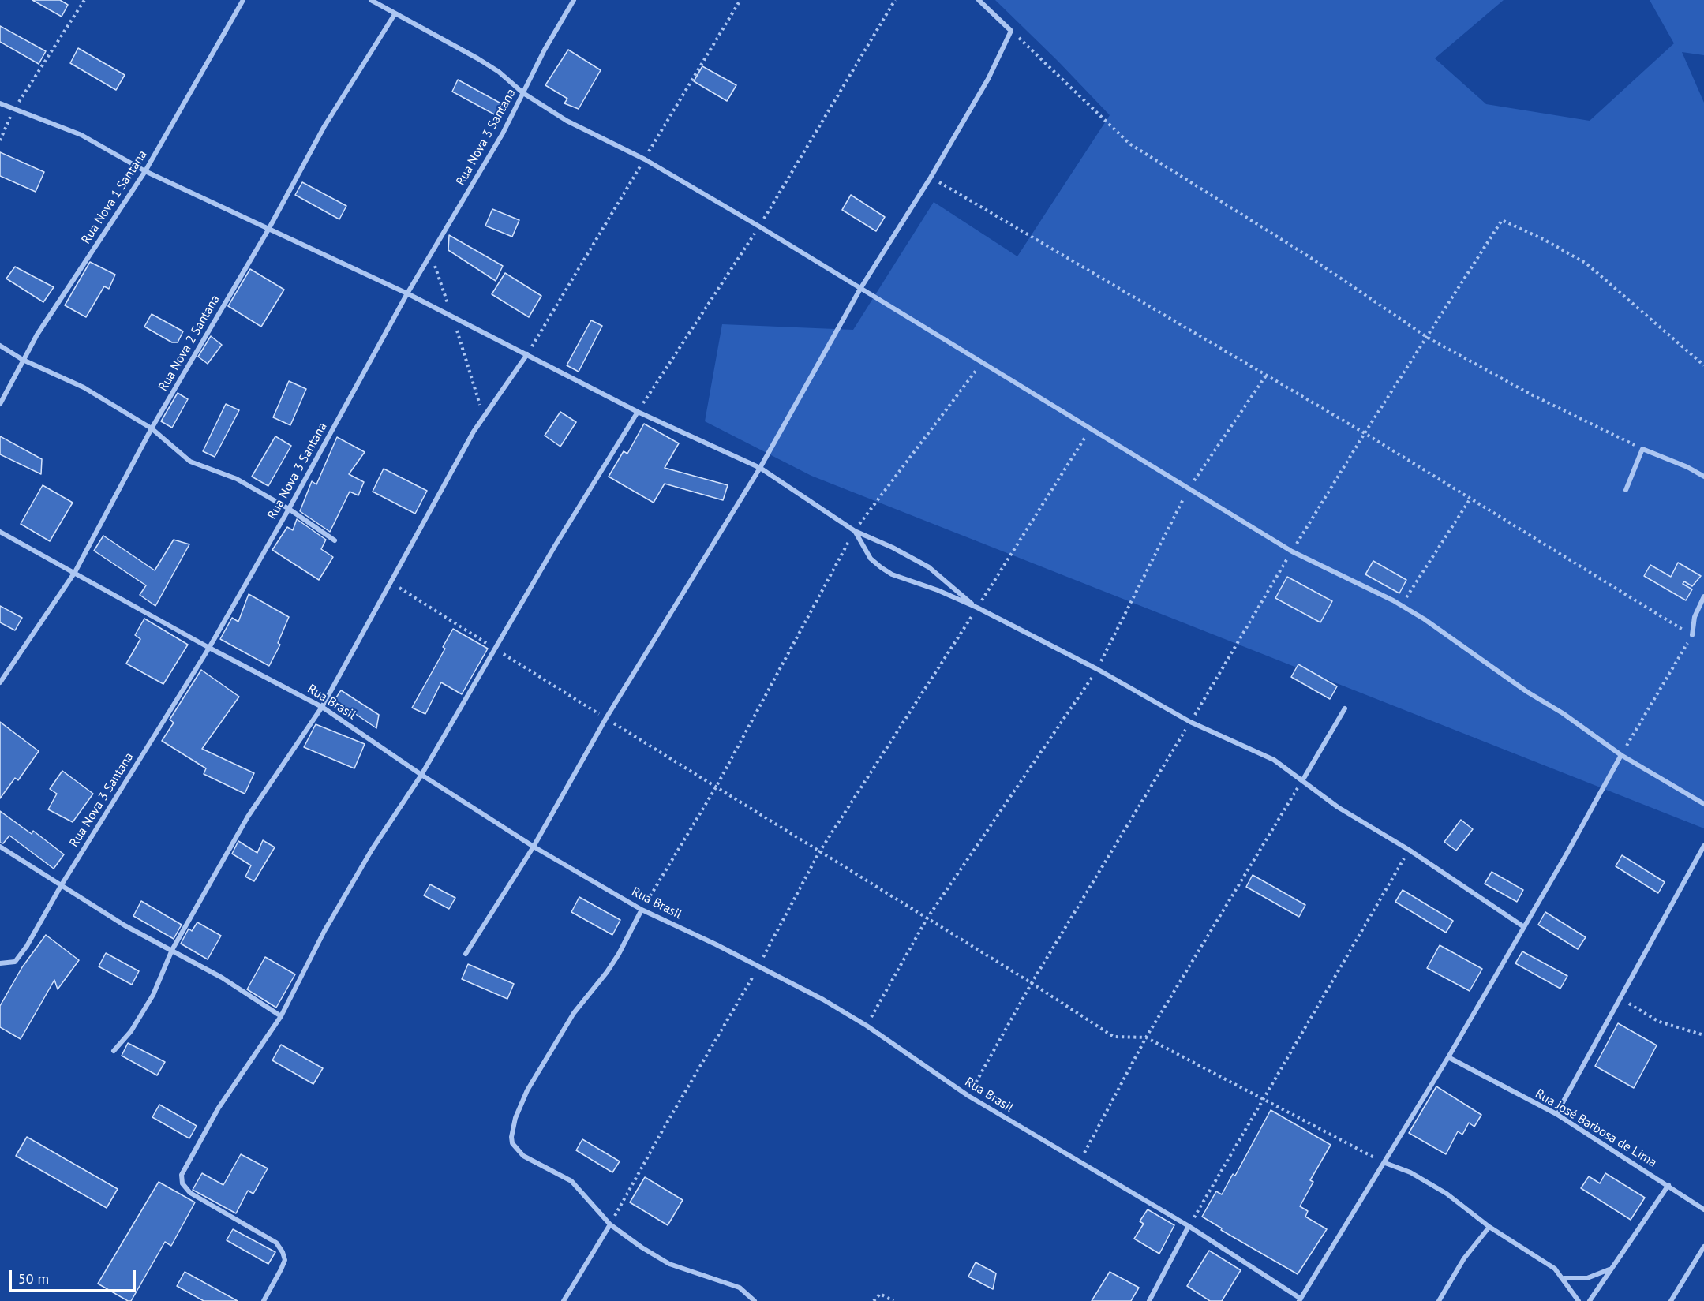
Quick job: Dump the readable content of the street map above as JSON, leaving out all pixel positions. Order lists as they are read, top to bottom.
{
  "streets": {
    "street": [
      "Rua Nova 3 Santana",
      "Rua Nova 1 Santana",
      "Rua Nova 2 Santana",
      "Rua Brasil",
      "Rua José Barbosa de Lima"
    ]
  },
  "crossings": [
    ["Rua Nova 3 Santana", "Rua Brasil"],
    ["Rua Nova 2 Santana", "Rua Brasil"]
  ],
  "scale_bar": "50 m"
}
